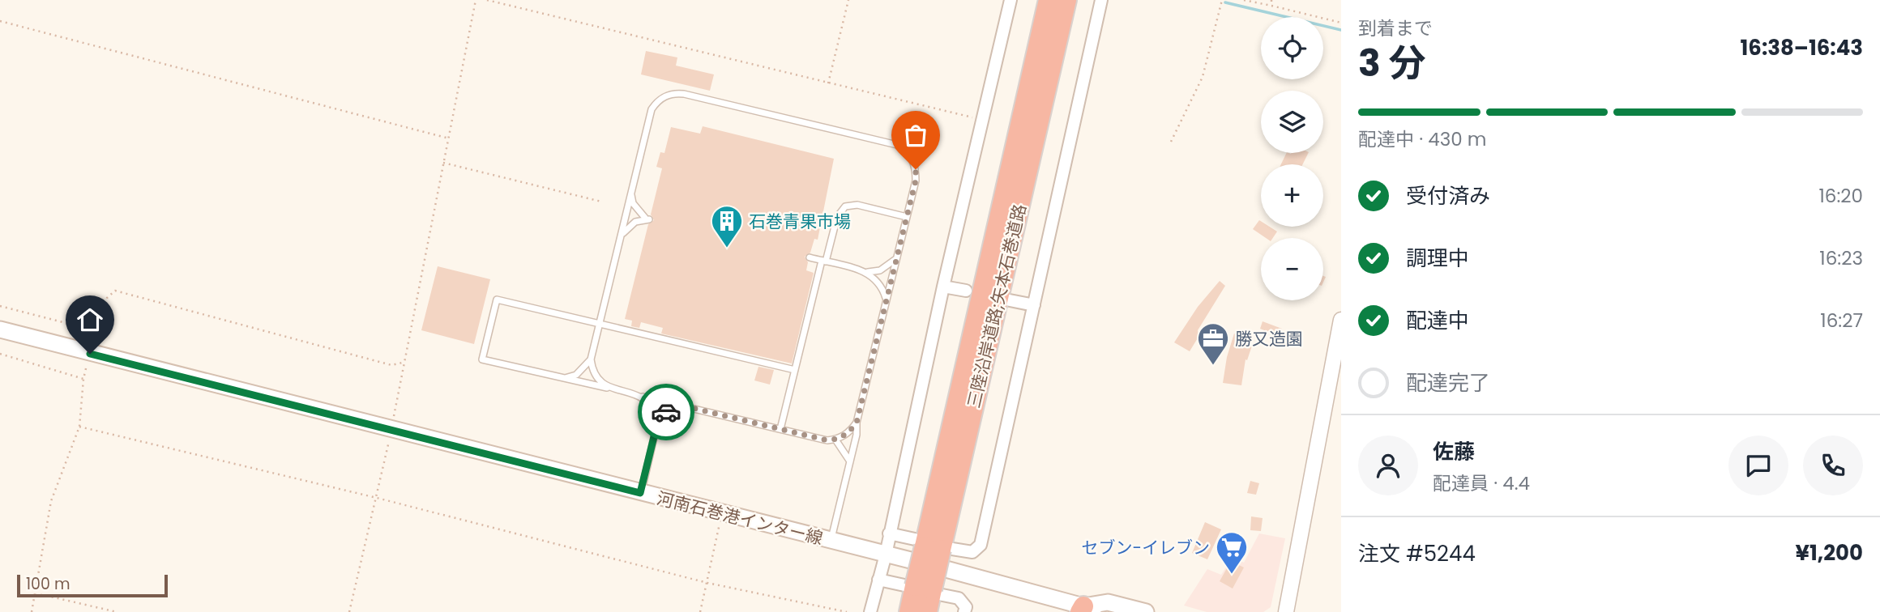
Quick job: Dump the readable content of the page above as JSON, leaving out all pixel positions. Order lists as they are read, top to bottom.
{
  "streets": {
    "highway": ["三陸沿岸道路;矢本石巻道路"],
    "main road": ["河南石巻港インター線"]
  },
  "places": {
    "building": ["石巻青果市場"],
    "office": ["勝又造園"],
    "supermarket": ["セブン-イレブン"]
  },
  "scale_bar": "100 m",
  "page": {
    "heading": ["3 分", "到着まで", "16:38–16:43"],
    "panel": [
      "佐藤",
      "配達員 · 4.4",
      "注文 #5244",
      "¥1,200"
    ],
    "map_buttons": ["+", "−"],
    "bar": "配達中 · 430 m",
    "list": [
      ["受付済み", "16:20"],
      ["調理中", "16:23"],
      ["配達中", "16:27"],
      "配達完了"
    ],
    "scale": "100 m"
  }
}
